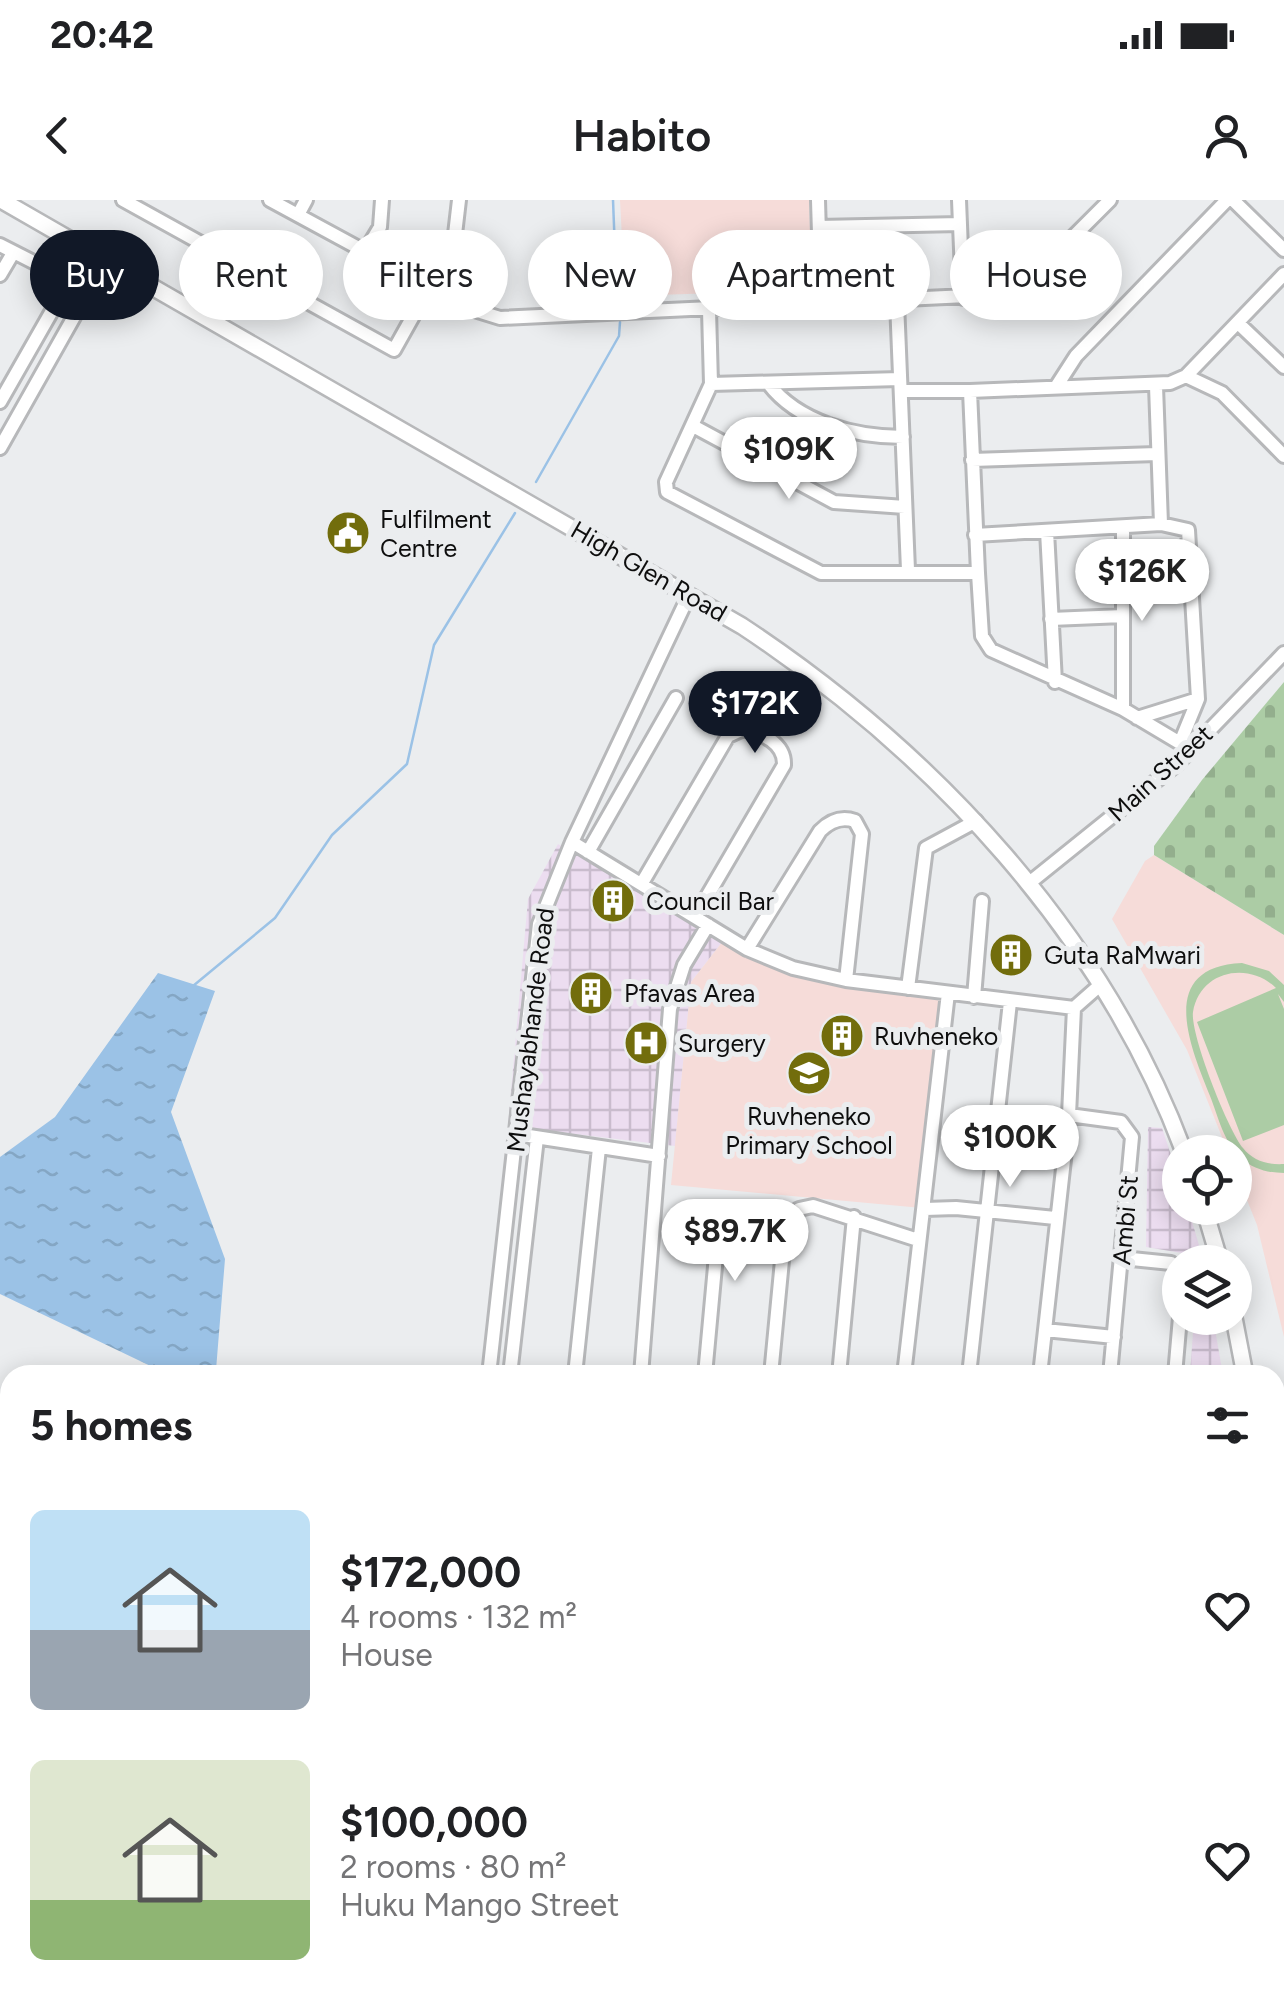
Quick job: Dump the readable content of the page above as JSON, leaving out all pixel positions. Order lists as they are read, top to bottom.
{
  "streets": {
    "main road": ["High Glen Road"],
    "street": ["Main Street", "Mushayabhande Road", "Ambi St"]
  },
  "crossings": [
    ["High Glen Road", "Main Street"],
    ["High Glen Road", "Mushayabhande Road"]
  ],
  "places": {
    "public building": ["Fulfilment Centre"],
    "building": [
      "Council Bar",
      "Guta RaMwari",
      "Pfavas Area",
      "Ruvheneko"
    ],
    "hospital": ["Surgery"],
    "school or university": ["Ruvheneko Primary School"]
  },
  "page": {
    "status": "20:42",
    "header": "Habito",
    "chip": [
      "Buy",
      "Rent",
      "Filters",
      "New",
      "Apartment",
      "House"
    ],
    "price": [
      "$109K",
      "$126K",
      "$172K",
      "$100K",
      "$89.7K"
    ],
    "heading": "5 homes",
    "list": [
      {
        "name": "$172,000",
        "note": "4 rooms · 132 m² · House"
      },
      {
        "name": "$100,000",
        "note": "2 rooms · 80 m² · Huku Mango Street"
      }
    ]
  }
}
